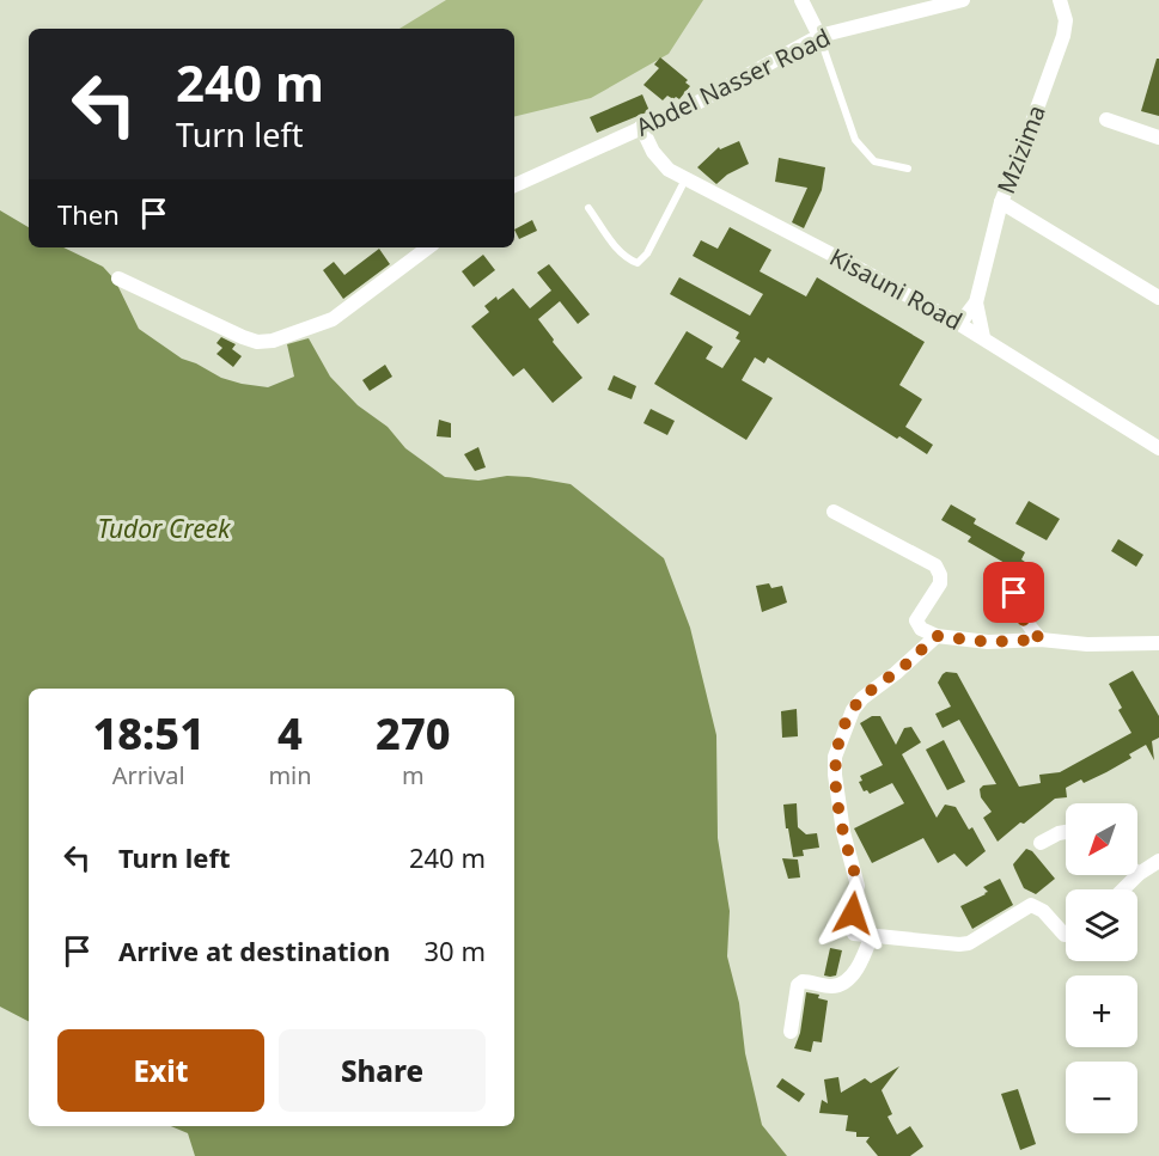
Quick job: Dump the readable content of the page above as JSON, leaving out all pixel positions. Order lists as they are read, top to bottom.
{
  "streets": {
    "street": ["Abdel Nasser Road", "Mzizima", "Kisauni Road"]
  },
  "crossings": [
    ["Abdel Nasser Road", "Kisauni Road"]
  ],
  "water": ["Tudor Creek"],
  "north": "bottom left",
  "page": {
    "turn": ["240 m", "Turn left"],
    "then": "Then",
    "eta": [
      "18:51",
      "Arrival",
      "4",
      "min",
      "270",
      "m"
    ],
    "map_buttons": ["+", "−"],
    "list": [
      {
        "name": "Turn left",
        "value": "240 m"
      },
      {
        "name": "Arrive at destination",
        "value": "30 m"
      }
    ],
    "buttons": ["Exit", "Share"]
  }
}
